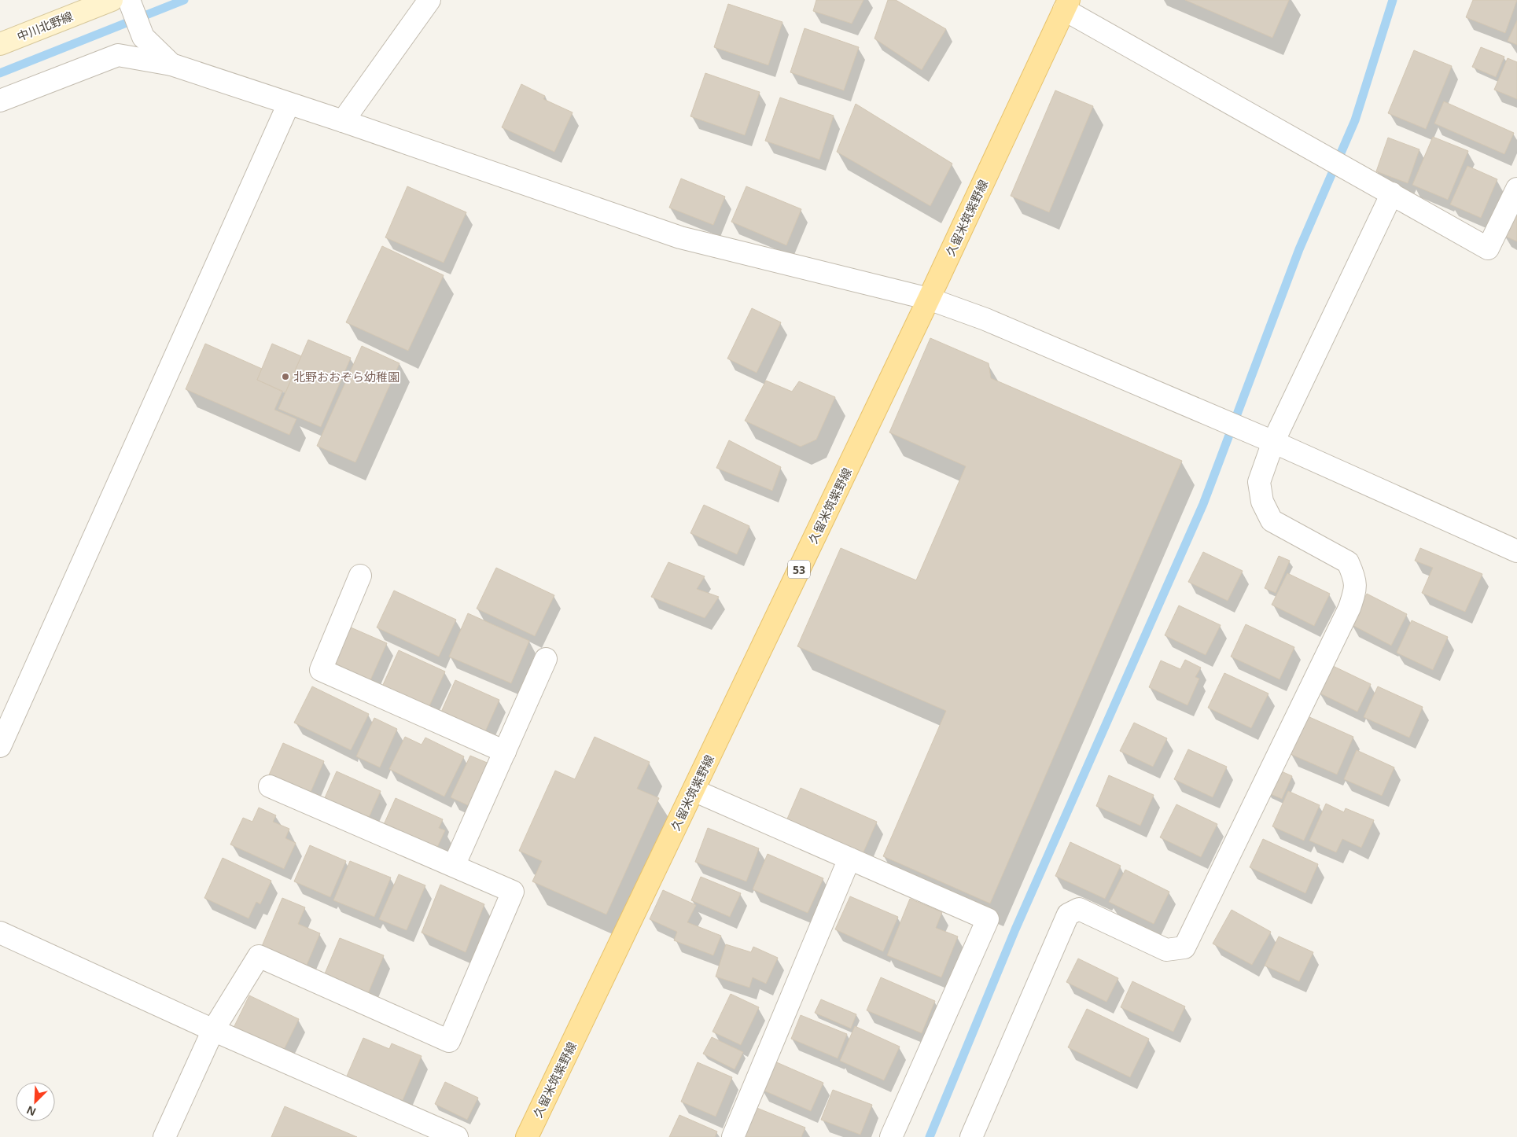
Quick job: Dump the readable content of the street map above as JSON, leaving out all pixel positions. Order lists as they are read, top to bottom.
{
  "streets": {
    "main road": ["中川北野線", "久留米筑紫野線", "53"]
  },
  "places": ["北野おおぞら幼稚園"],
  "north": "bottom left"
}
